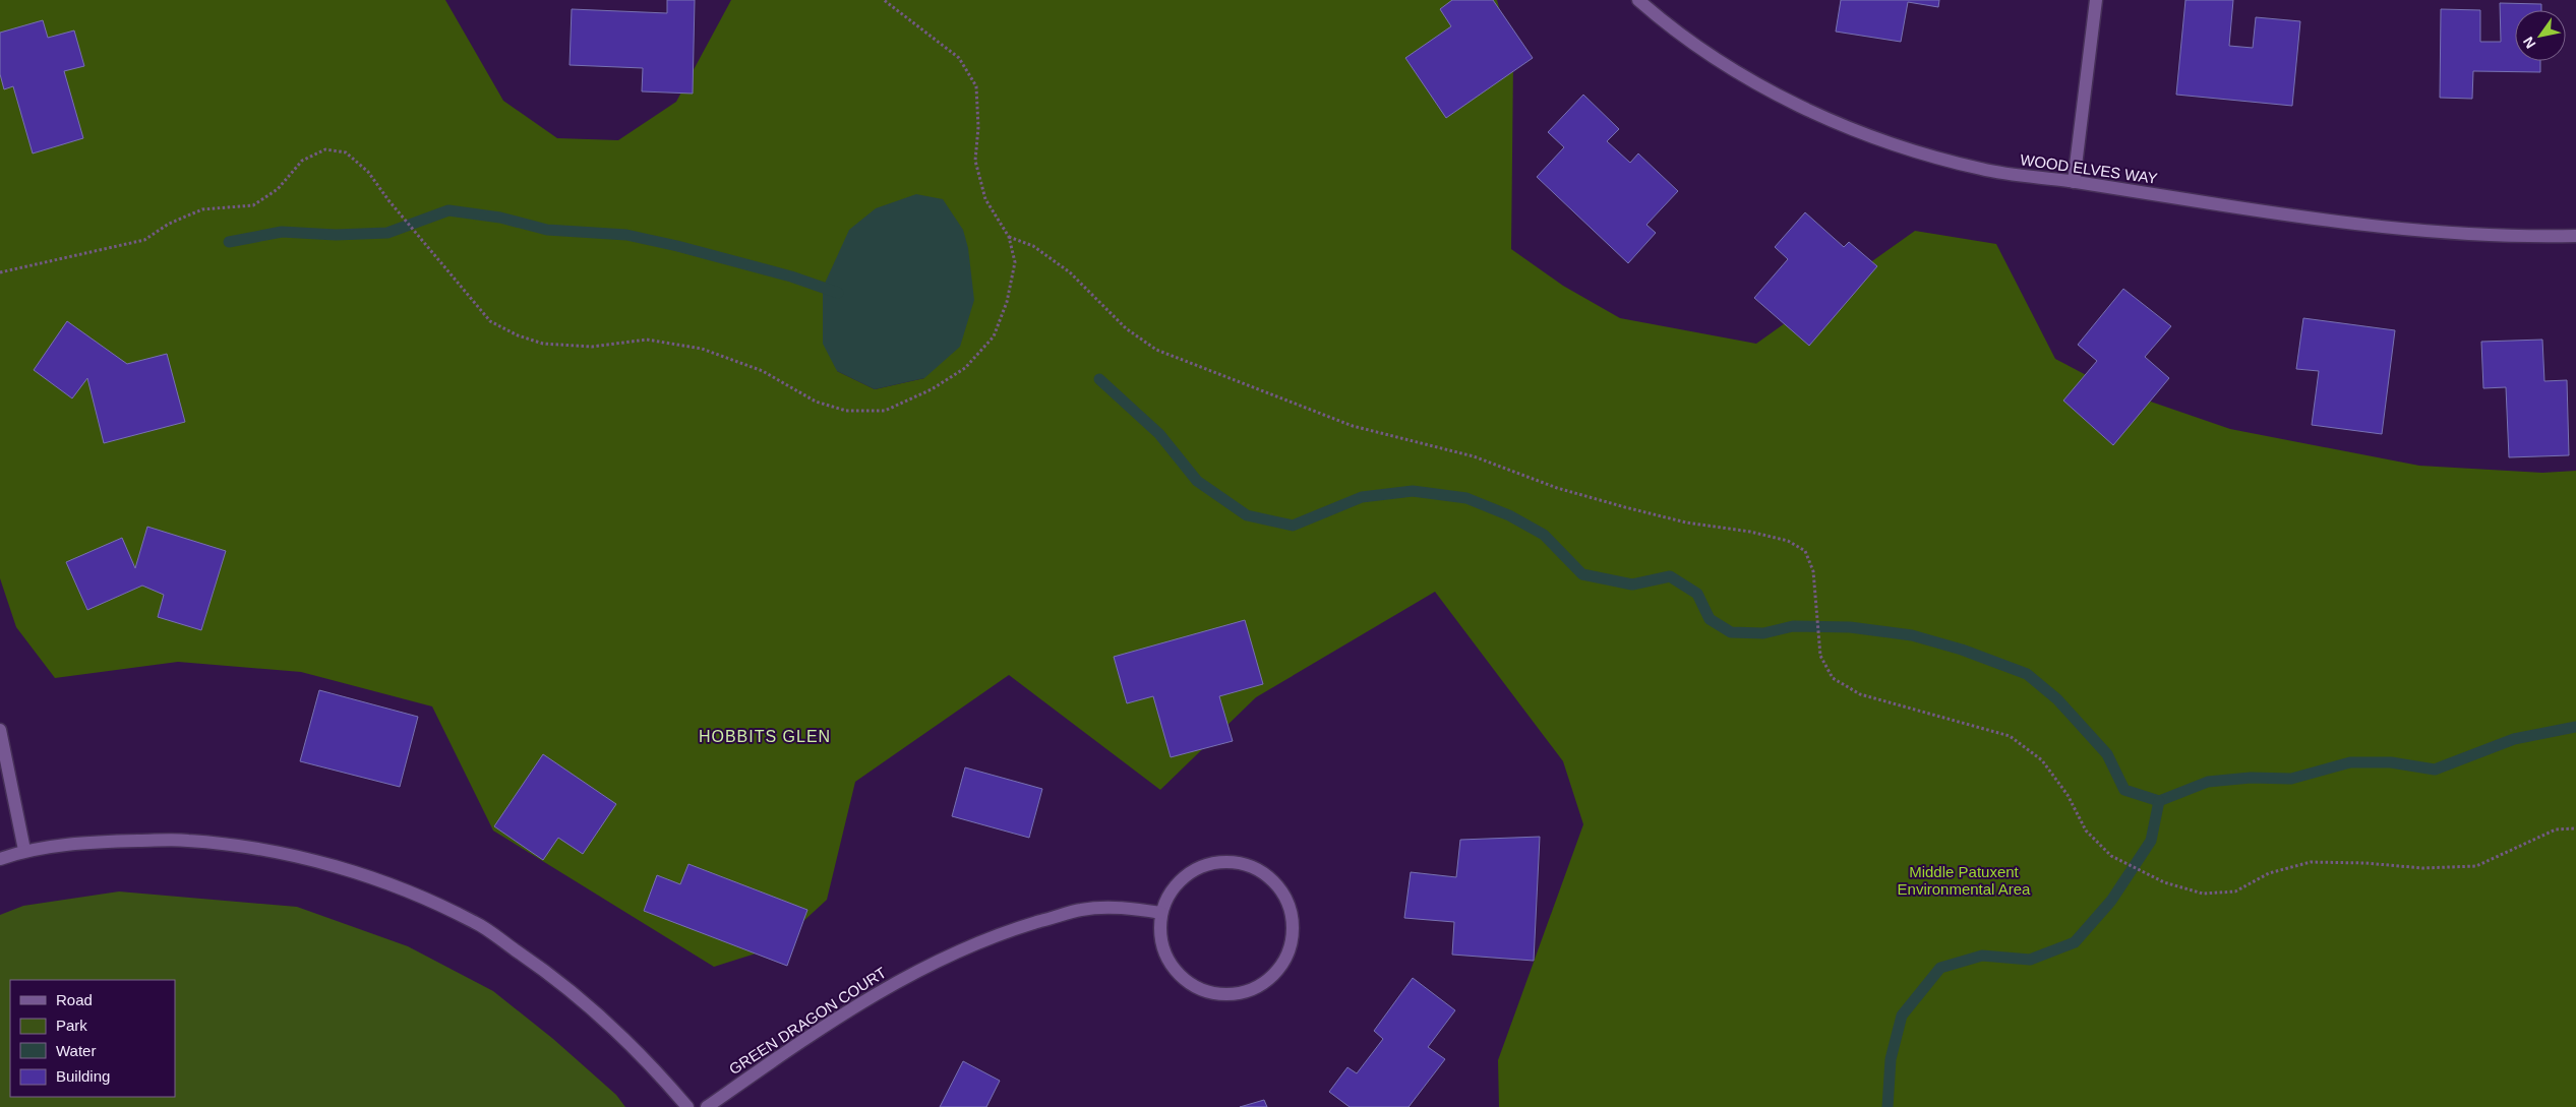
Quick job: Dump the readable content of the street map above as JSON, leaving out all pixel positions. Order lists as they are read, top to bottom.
{
  "streets": {
    "street": ["WOOD ELVES WAY", "GREEN DRAGON COURT"]
  },
  "districts": ["HOBBITS GLEN"],
  "parks": ["Middle Patuxent Environmental Area"],
  "legend": [
    "Road",
    "Park",
    "Water",
    "Building"
  ],
  "north": "bottom left"
}
